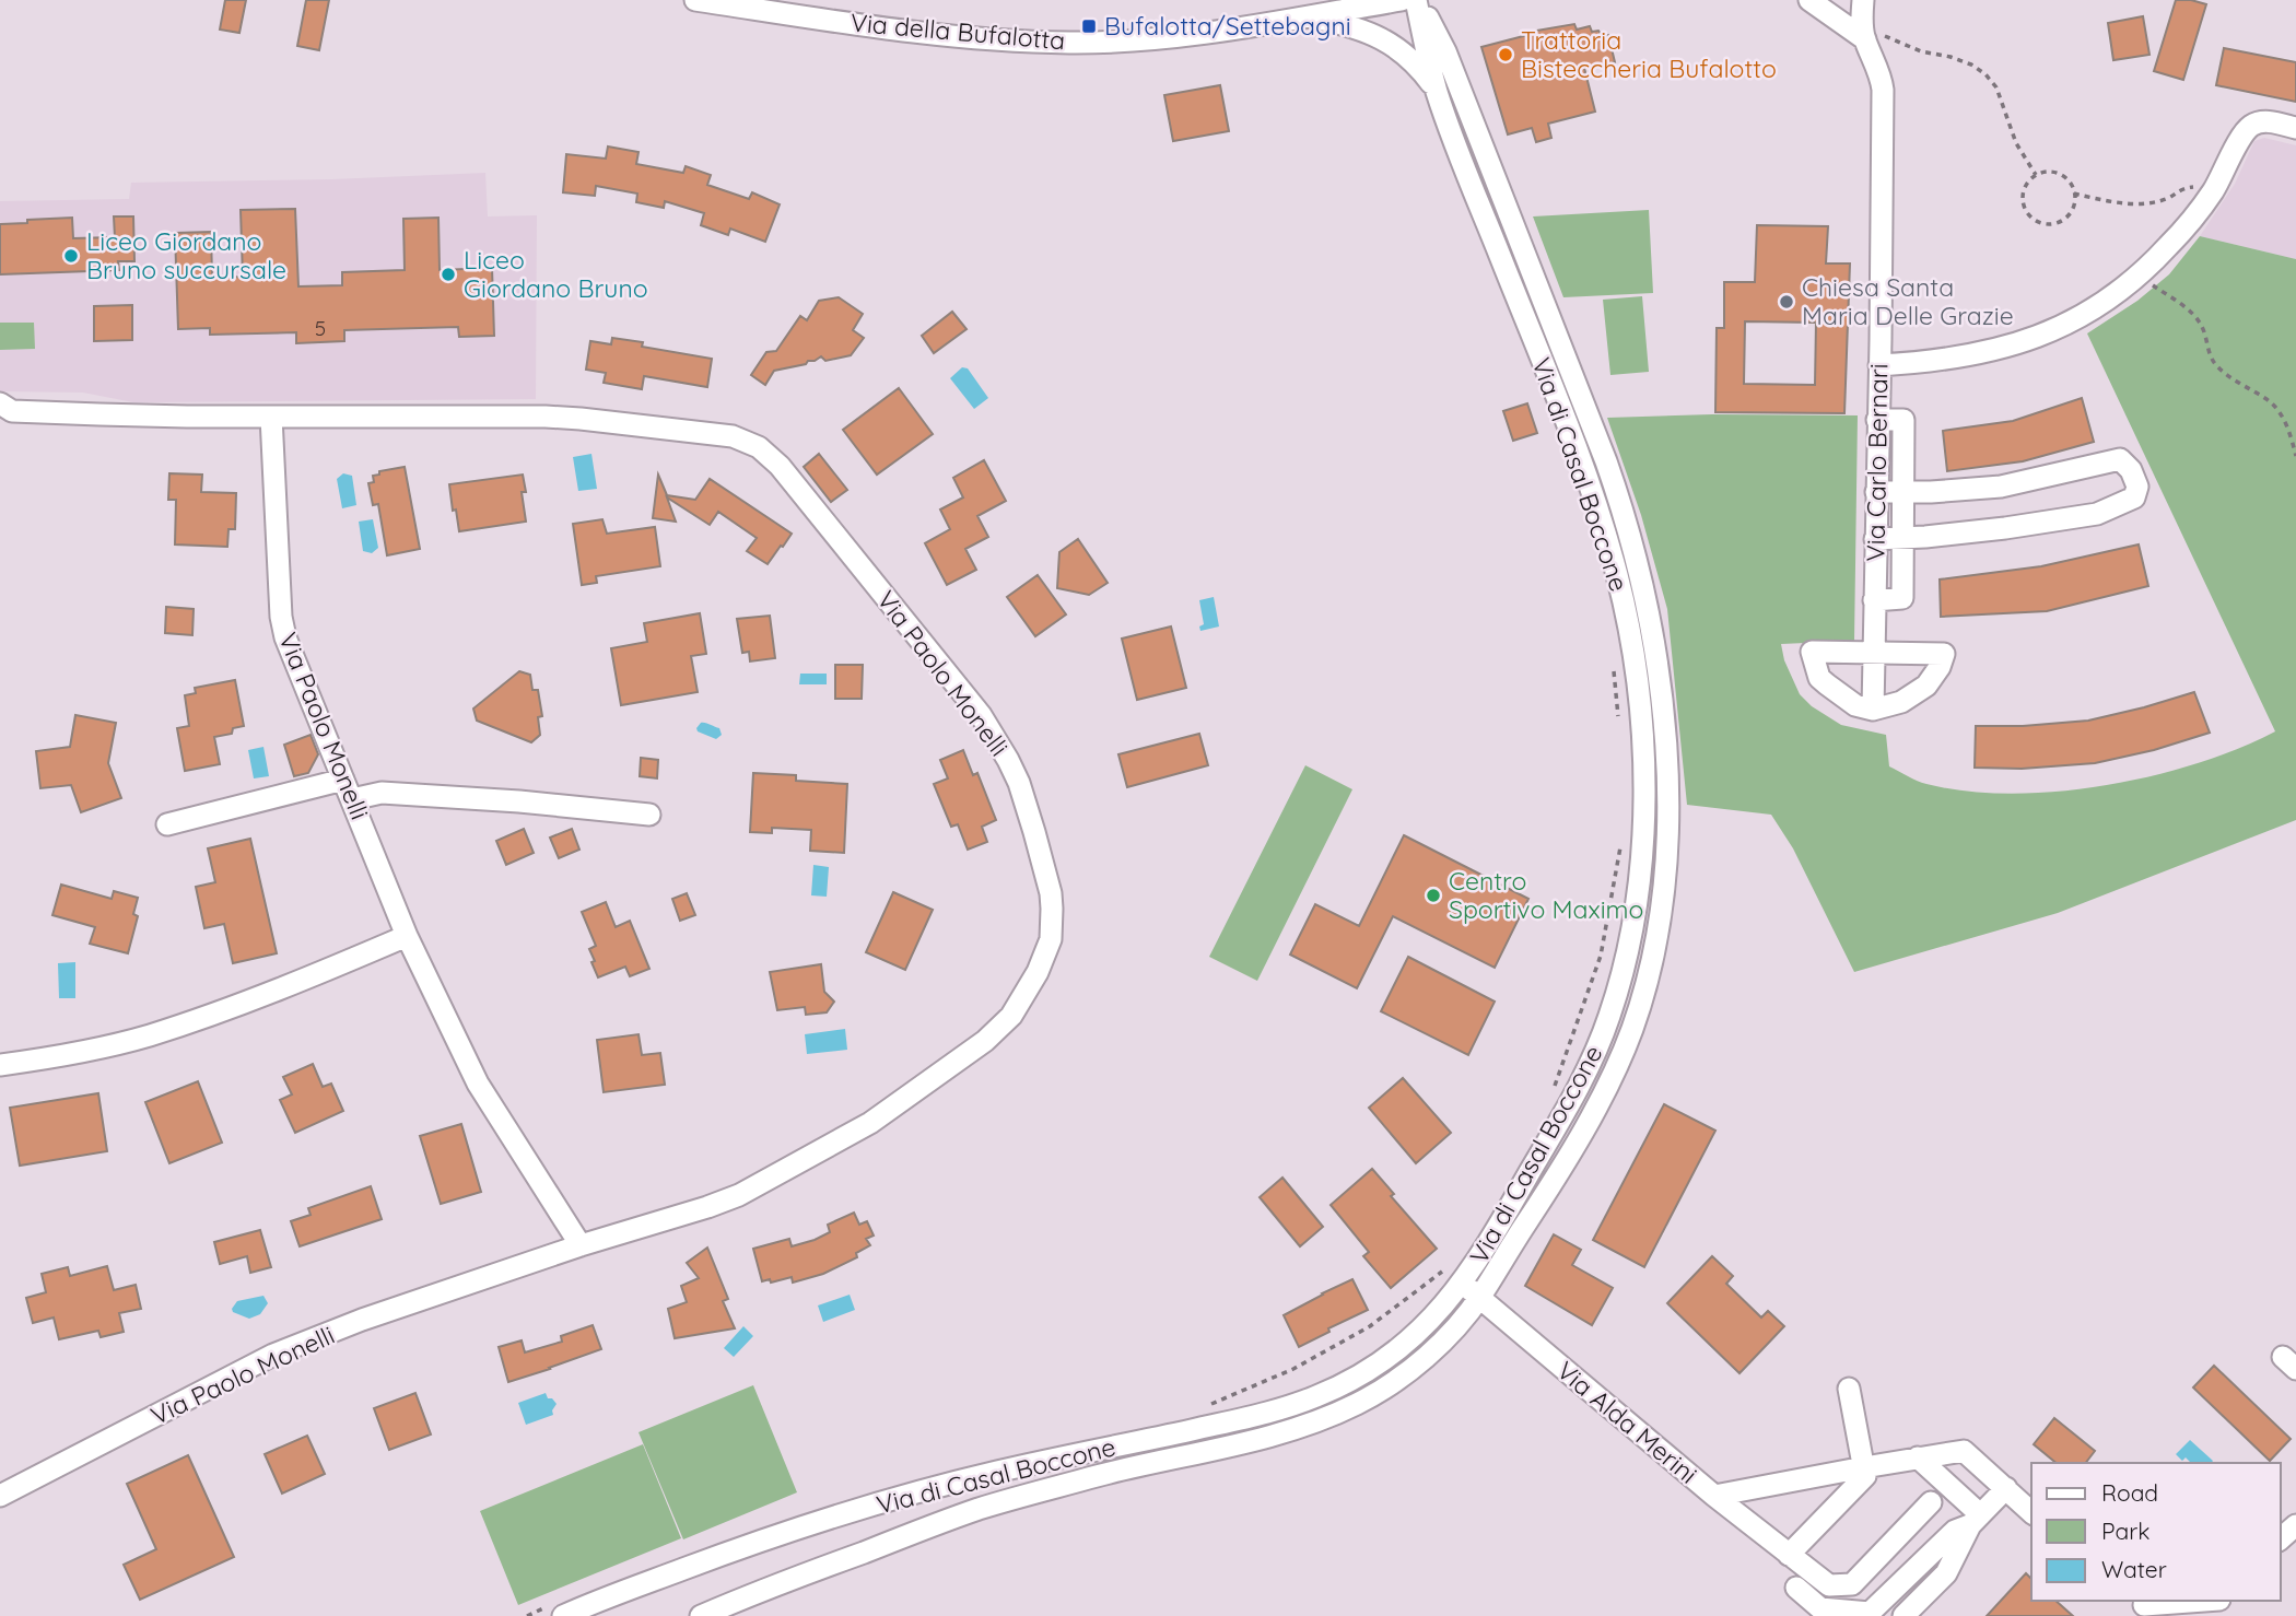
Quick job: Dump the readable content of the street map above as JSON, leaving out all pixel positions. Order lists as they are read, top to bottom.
{
  "streets": {
    "street": [
      "Via della Bufalotta",
      "Via Carlo Bernari",
      "Via di Casal Boccone",
      "Via Paolo Monelli",
      "Via Alda Merini"
    ]
  },
  "crossings": [
    ["Via di Casal Boccone", "Via Alda Merini"]
  ],
  "places": {
    "transit": ["Bufalotta/Settebagni"],
    "other": [
      "Trattoria Bisteccheria Bufalotto",
      "Liceo Giordano Bruno succursale",
      "Liceo Giordano Bruno",
      "Chiesa Santa Maria Delle Grazie",
      "Centro Sportivo Maximo"
    ]
  },
  "house_numbers": ["5"],
  "legend": ["Road", "Park", "Water"]
}
